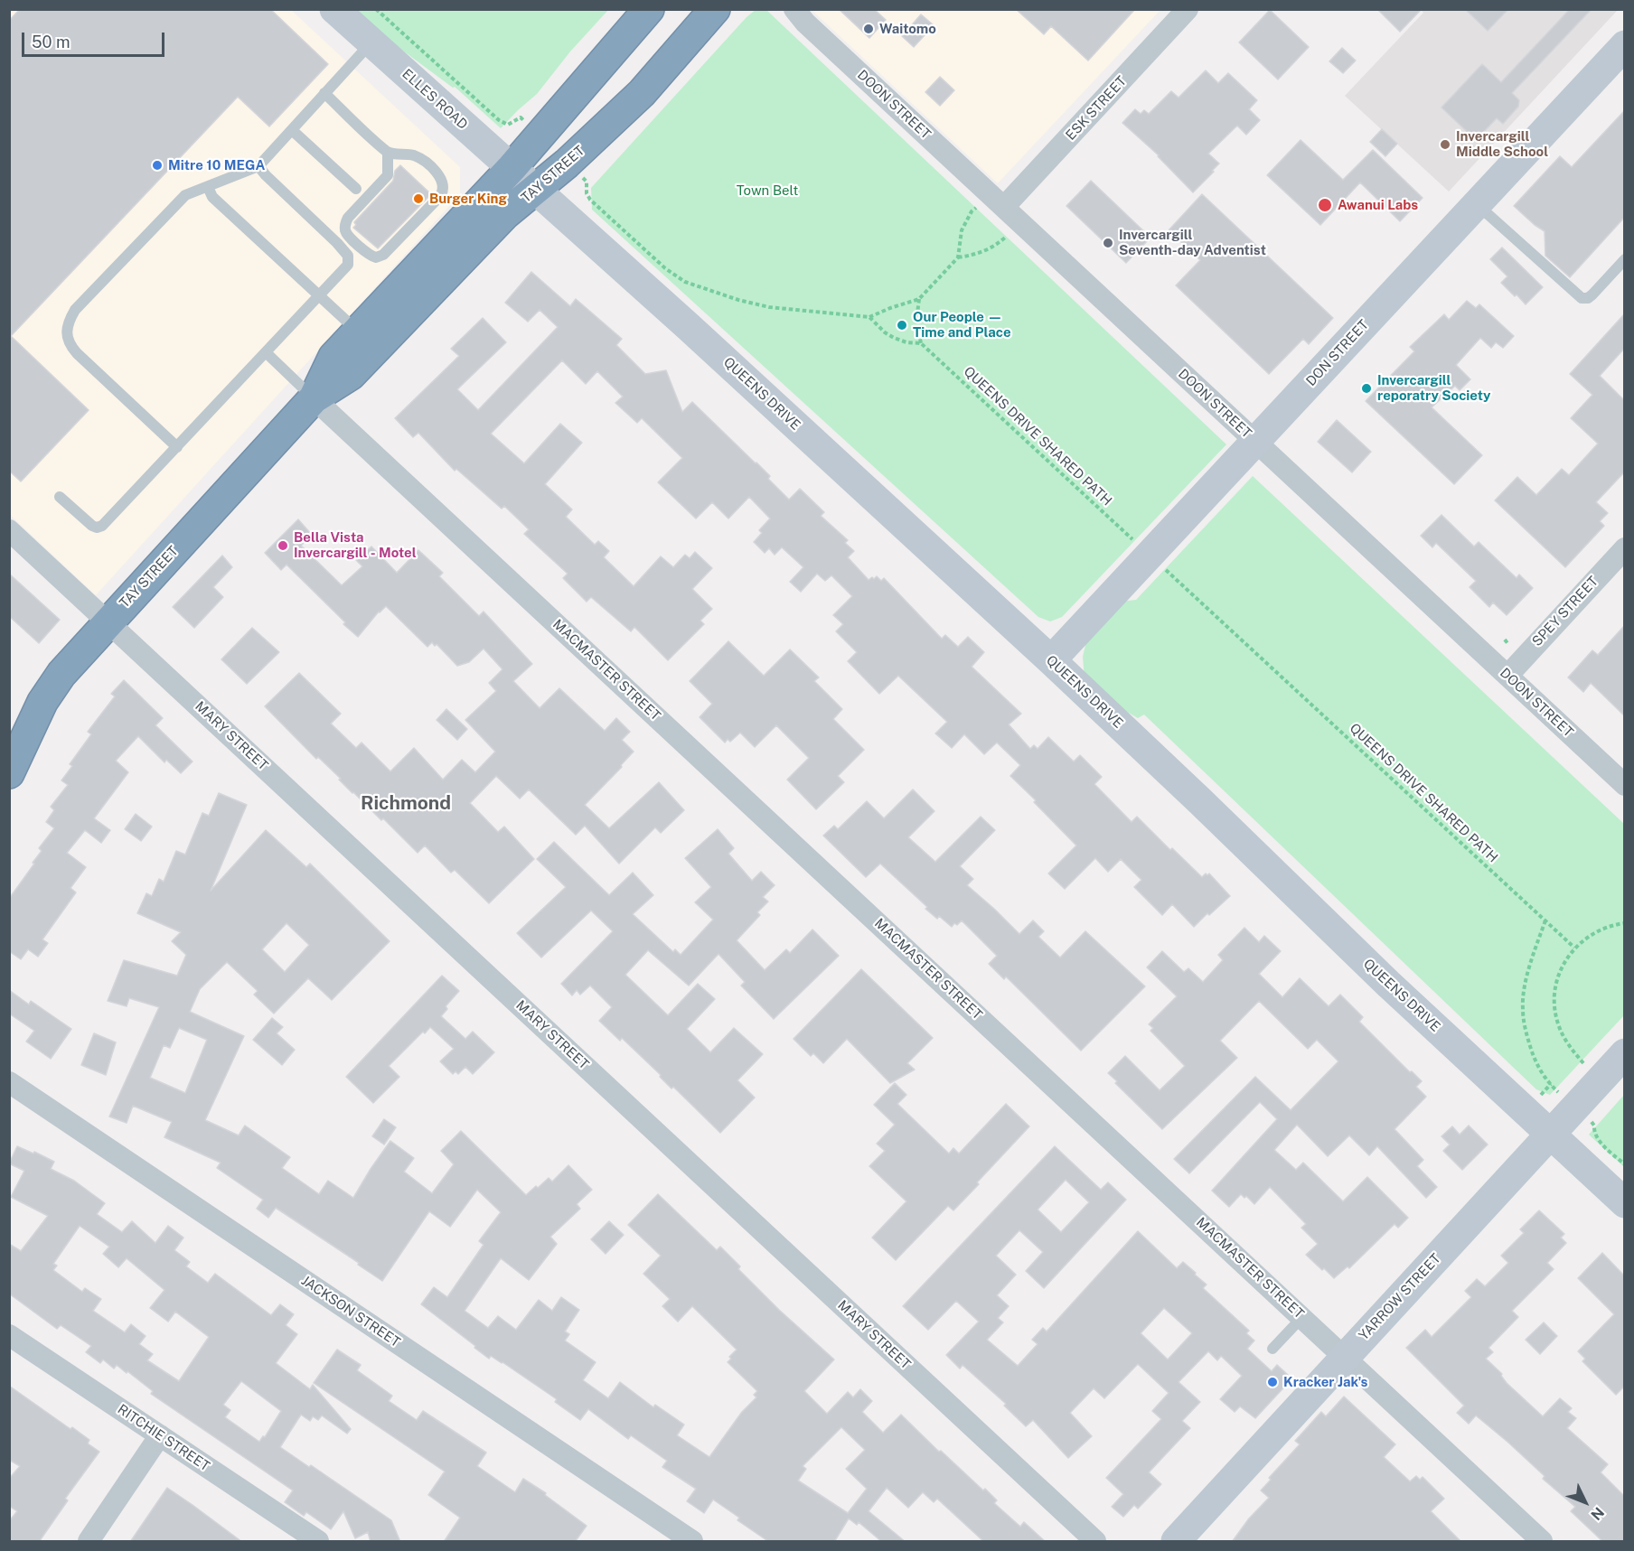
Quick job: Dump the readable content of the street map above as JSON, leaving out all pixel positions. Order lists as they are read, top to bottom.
{
  "streets": {
    "highway": ["TAY STREET"],
    "main road": [
      "ELLES ROAD",
      "DON STREET",
      "QUEENS DRIVE",
      "YARROW STREET"
    ],
    "street": [
      "DOON STREET",
      "ESK STREET",
      "SPEY STREET",
      "MACMASTER STREET",
      "MARY STREET",
      "JACKSON STREET",
      "RITCHIE STREET"
    ],
    "path": ["QUEENS DRIVE SHARED PATH"]
  },
  "crossings": [
    ["ELLES ROAD", "TAY STREET"],
    ["ELLES ROAD", "QUEENS DRIVE"],
    ["DOON STREET", "ESK STREET"],
    ["DOON STREET", "DON STREET"],
    ["DOON STREET", "SPEY STREET"],
    ["TAY STREET", "QUEENS DRIVE"],
    ["TAY STREET", "MACMASTER STREET"],
    ["TAY STREET", "MARY STREET"],
    ["DON STREET", "QUEENS DRIVE"],
    ["QUEENS DRIVE", "YARROW STREET"],
    ["MACMASTER STREET", "YARROW STREET"]
  ],
  "districts": ["Richmond"],
  "parks": ["Town Belt"],
  "places": [
    "Waitomo",
    "Invercargill Middle School",
    "Mitre 10 MEGA",
    "Burger King",
    "Awanui Labs",
    "Invercargill Seventh-day Adventist",
    "Our People — Time and Place",
    "Invercargill reporatry Society",
    "Bella Vista Invercargill - Motel",
    "Kracker Jak's"
  ],
  "scale_bar": "50 m",
  "north": "bottom right"
}
